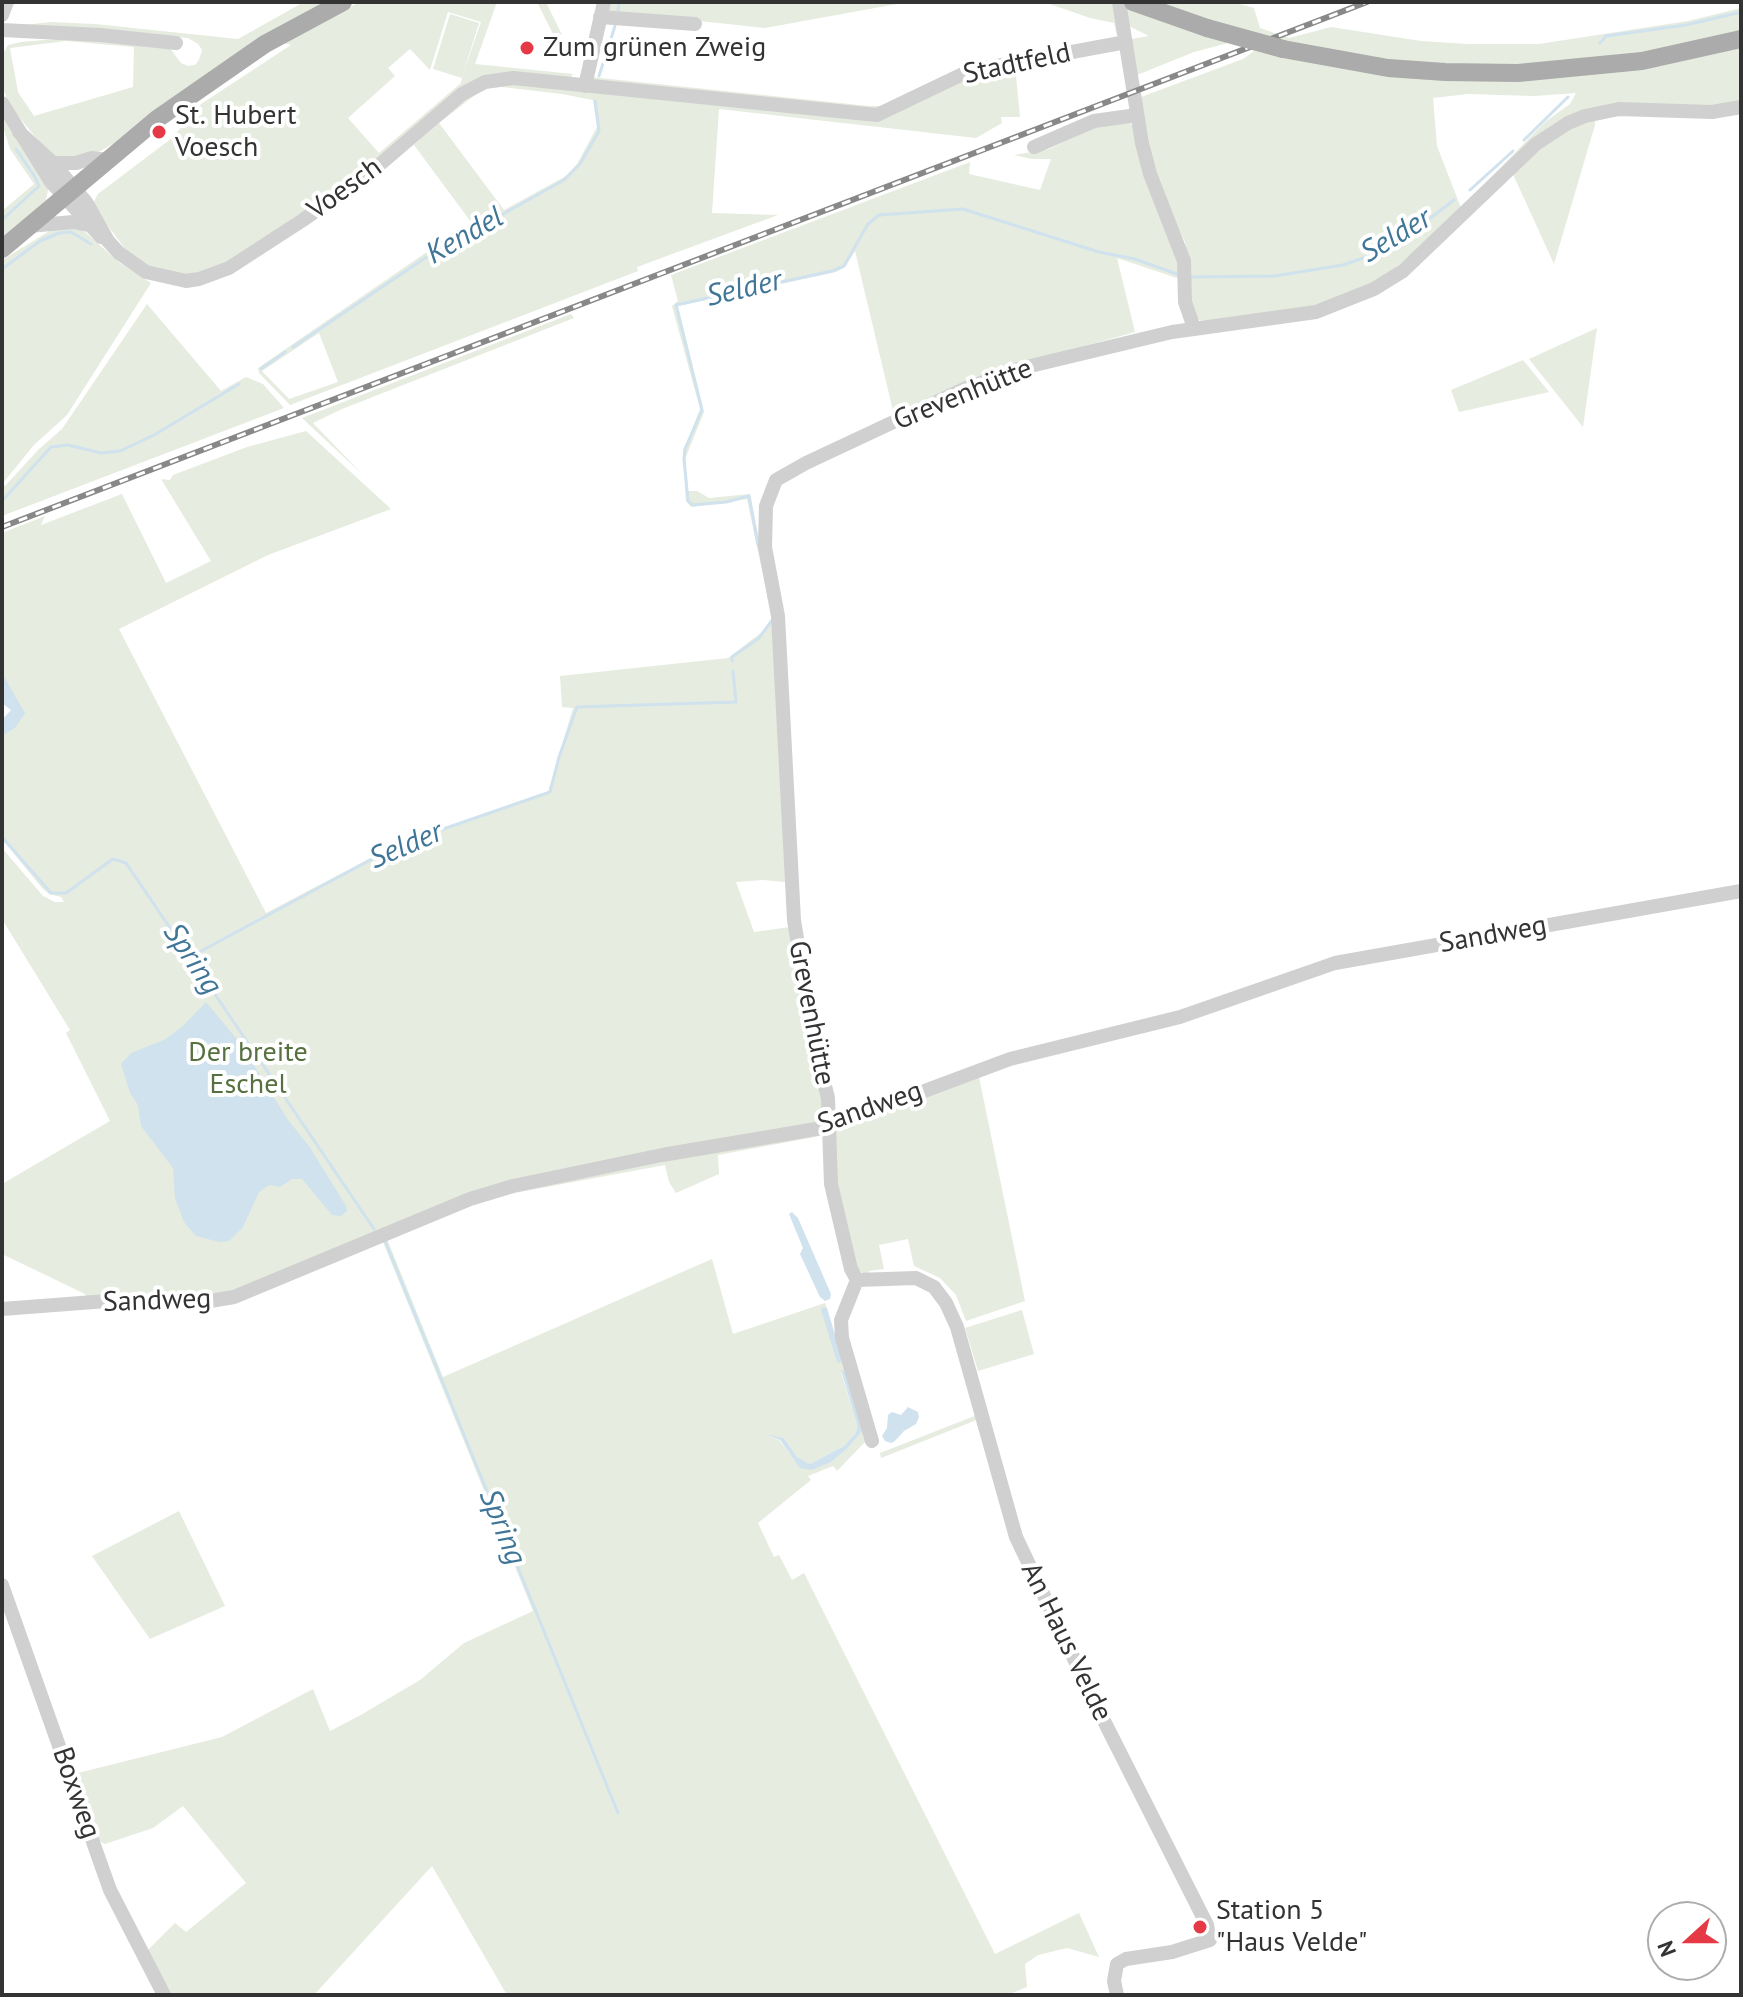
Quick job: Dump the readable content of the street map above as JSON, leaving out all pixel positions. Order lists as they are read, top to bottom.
{
  "streets": {
    "street": [
      "Stadtfeld",
      "Voesch",
      "Grevenhütte",
      "Sandweg",
      "An Haus Velde",
      "Boxweg"
    ]
  },
  "crossings": [
    ["Stadtfeld", "Voesch"],
    ["Grevenhütte", "Sandweg"]
  ],
  "water": ["Kendel", "Selder", "Spring"],
  "parks": ["Der breite Eschel"],
  "places": ["Zum grünen Zweig", "St. Hubert Voesch", "Station 5 \"Haus Velde\""],
  "north": "left"
}
